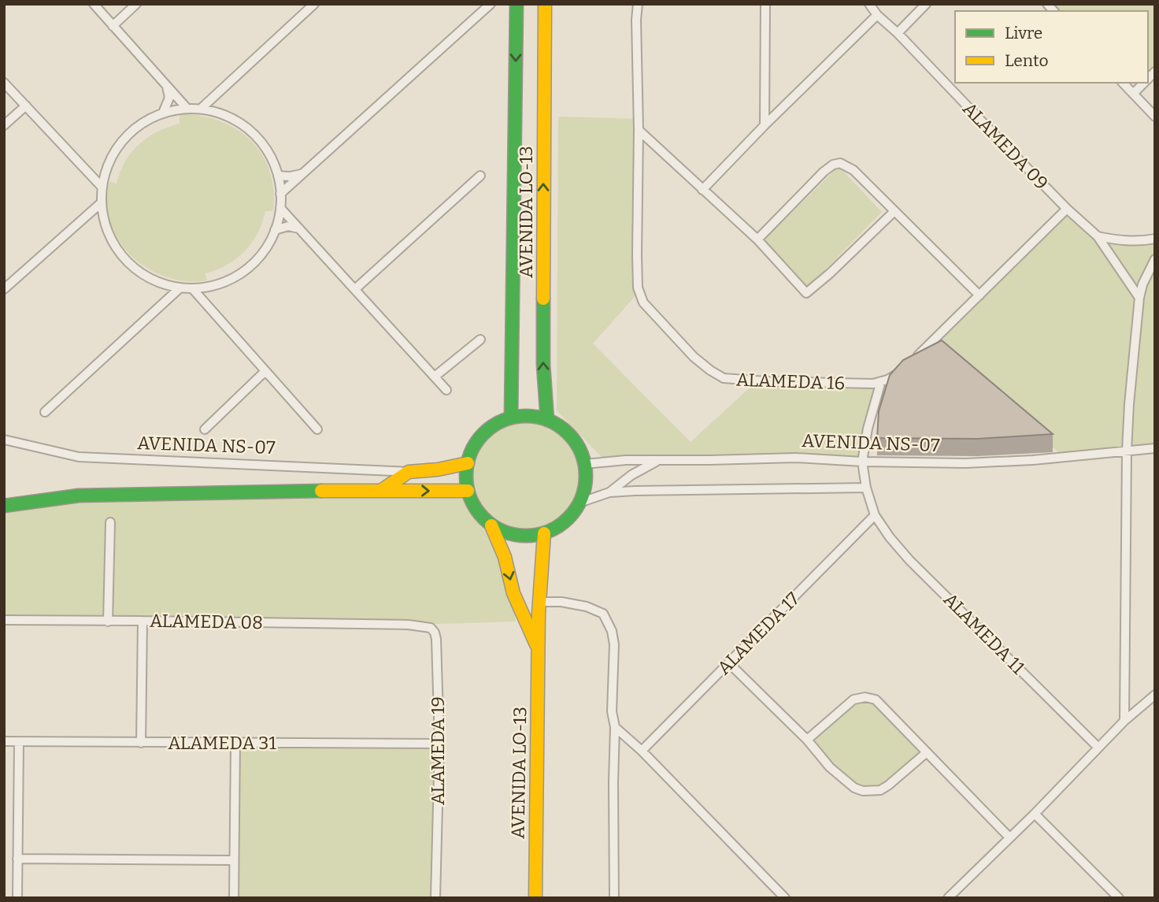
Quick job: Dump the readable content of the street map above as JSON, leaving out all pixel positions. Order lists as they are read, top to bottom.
{
  "streets": {
    "street": [
      "ALAMEDA 09",
      "AVENIDA LO-13",
      "ALAMEDA 16",
      "AVENIDA NS-07",
      "ALAMEDA 08",
      "ALAMEDA 17",
      "ALAMEDA 11",
      "ALAMEDA 31",
      "ALAMEDA 19"
    ]
  },
  "crossings": [
    ["ALAMEDA 09", "ALAMEDA 16"],
    ["AVENIDA LO-13", "AVENIDA NS-07"],
    ["ALAMEDA 16", "ALAMEDA 11"],
    ["AVENIDA NS-07", "ALAMEDA 11"],
    ["ALAMEDA 08", "ALAMEDA 19"],
    ["ALAMEDA 17", "ALAMEDA 11"],
    ["ALAMEDA 31", "ALAMEDA 19"]
  ],
  "legend": ["Livre", "Lento"]
}
